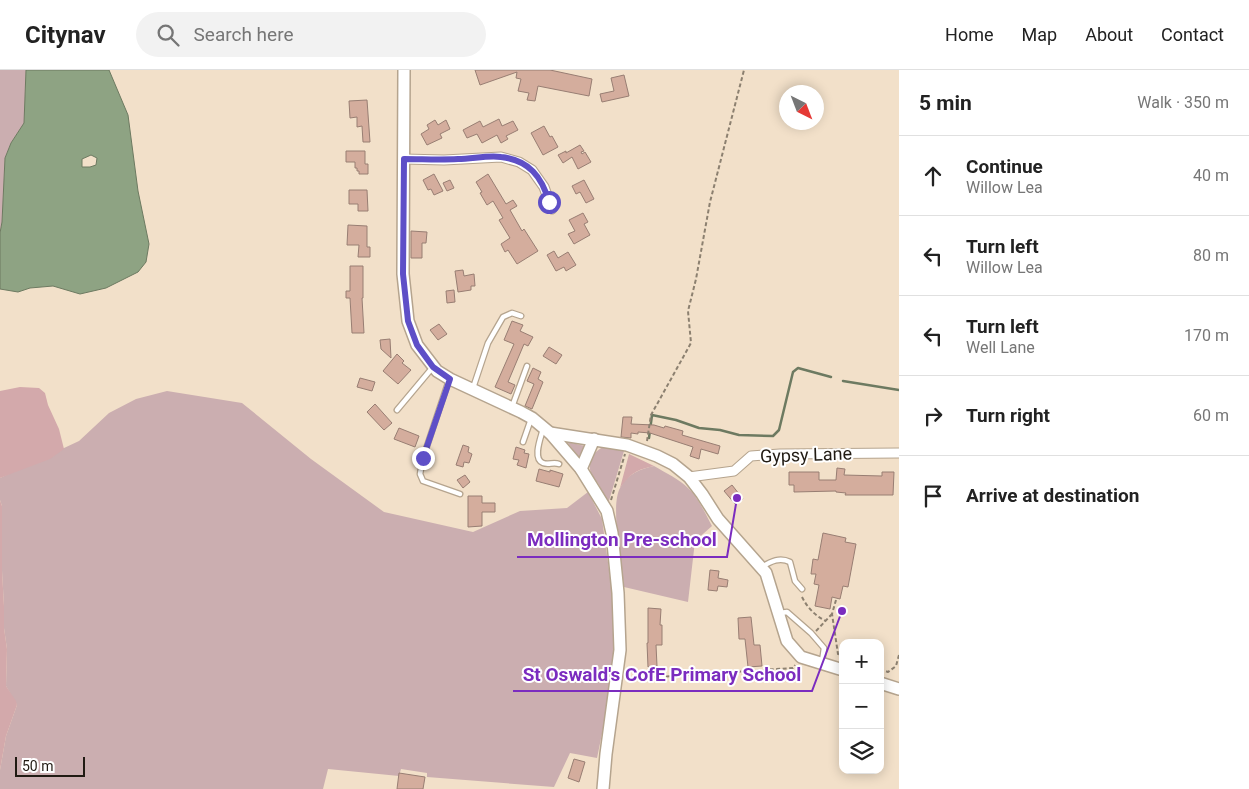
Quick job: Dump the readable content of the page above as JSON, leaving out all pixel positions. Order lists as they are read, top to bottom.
{
  "streets": {
    "street": ["Gypsy Lane"]
  },
  "places": ["Mollington Pre-school", "St Oswald's CofE Primary School"],
  "scale_bar": "50 m",
  "north": "bottom right",
  "page": {
    "header": "Citynav",
    "search": "Search here",
    "nav": [
      "Home",
      "Map",
      "About",
      "Contact"
    ],
    "heading": ["5 min", "Walk · 350 m"],
    "list": [
      ["Continue", "Willow Lea", "40 m"],
      ["Turn left", "Willow Lea", "80 m"],
      ["Turn left", "Well Lane", "170 m"],
      ["Turn right", "60 m"],
      "Arrive at destination"
    ],
    "map_buttons": ["+", "−"],
    "scale": "50 m"
  }
}
